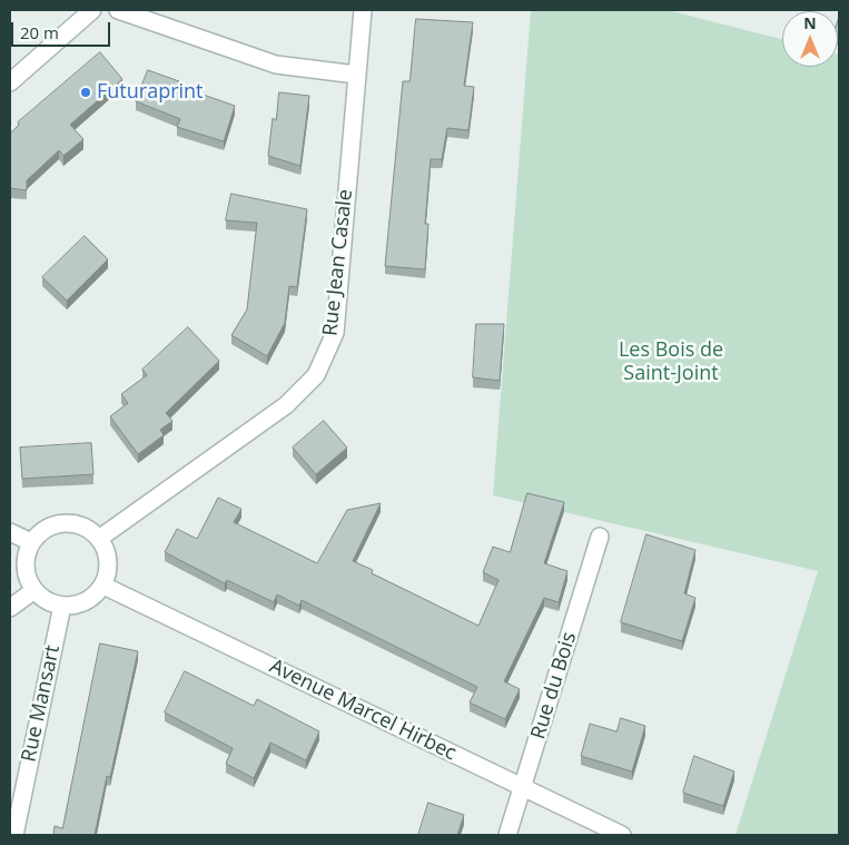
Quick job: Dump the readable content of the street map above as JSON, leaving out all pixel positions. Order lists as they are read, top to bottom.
{
  "streets": {
    "street": [
      "Rue Jean Casale",
      "Rue du Bois",
      "Rue Mansart",
      "Avenue Marcel Hirbec"
    ]
  },
  "crossings": [
    ["Rue Jean Casale", "Rue Mansart"],
    ["Rue Jean Casale", "Avenue Marcel Hirbec"],
    ["Rue du Bois", "Avenue Marcel Hirbec"],
    ["Rue Mansart", "Avenue Marcel Hirbec"]
  ],
  "parks": ["Les Bois de Saint-Joint"],
  "places": ["Futuraprint"],
  "scale_bar": "20 m",
  "north": "top"
}
